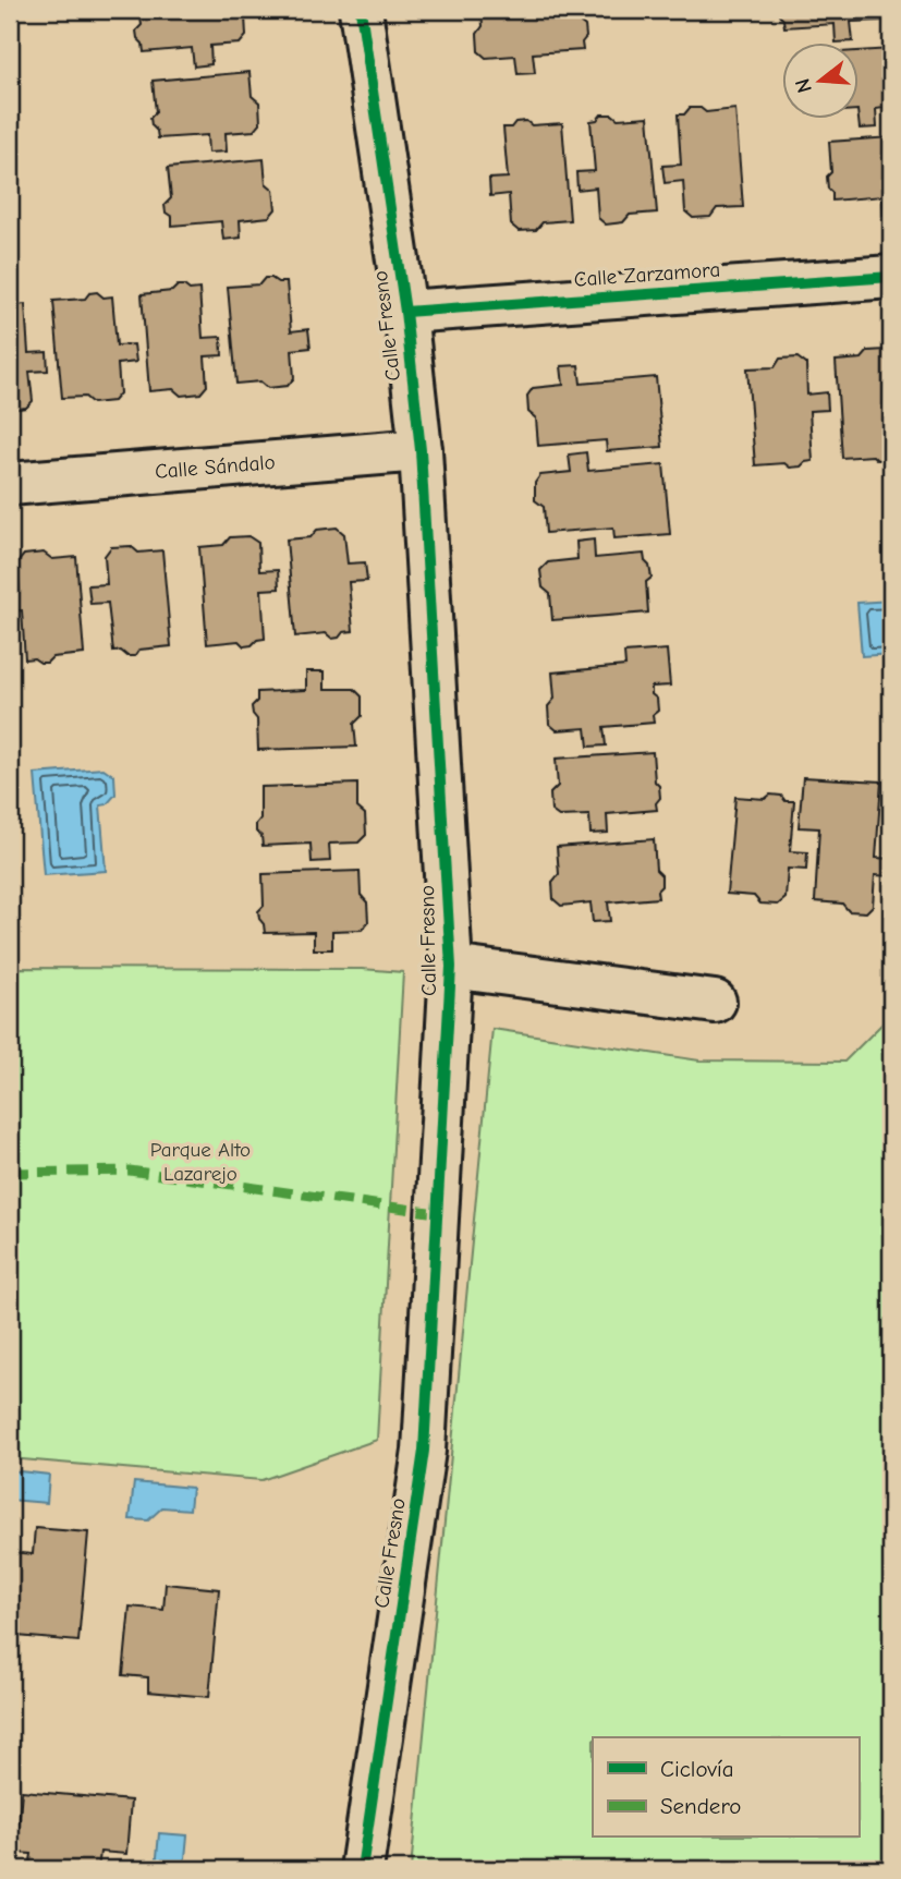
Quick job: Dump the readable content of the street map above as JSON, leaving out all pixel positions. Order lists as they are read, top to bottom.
{
  "streets": {
    "street": ["Calle Zarzamora", "Calle Fresno", "Calle Sándalo"]
  },
  "crossings": [
    ["Calle Zarzamora", "Calle Fresno"],
    ["Calle Fresno", "Calle Sándalo"]
  ],
  "parks": ["Parque Alto Lazarejo"],
  "legend": ["Ciclovía", "Sendero"],
  "north": "left"
}
